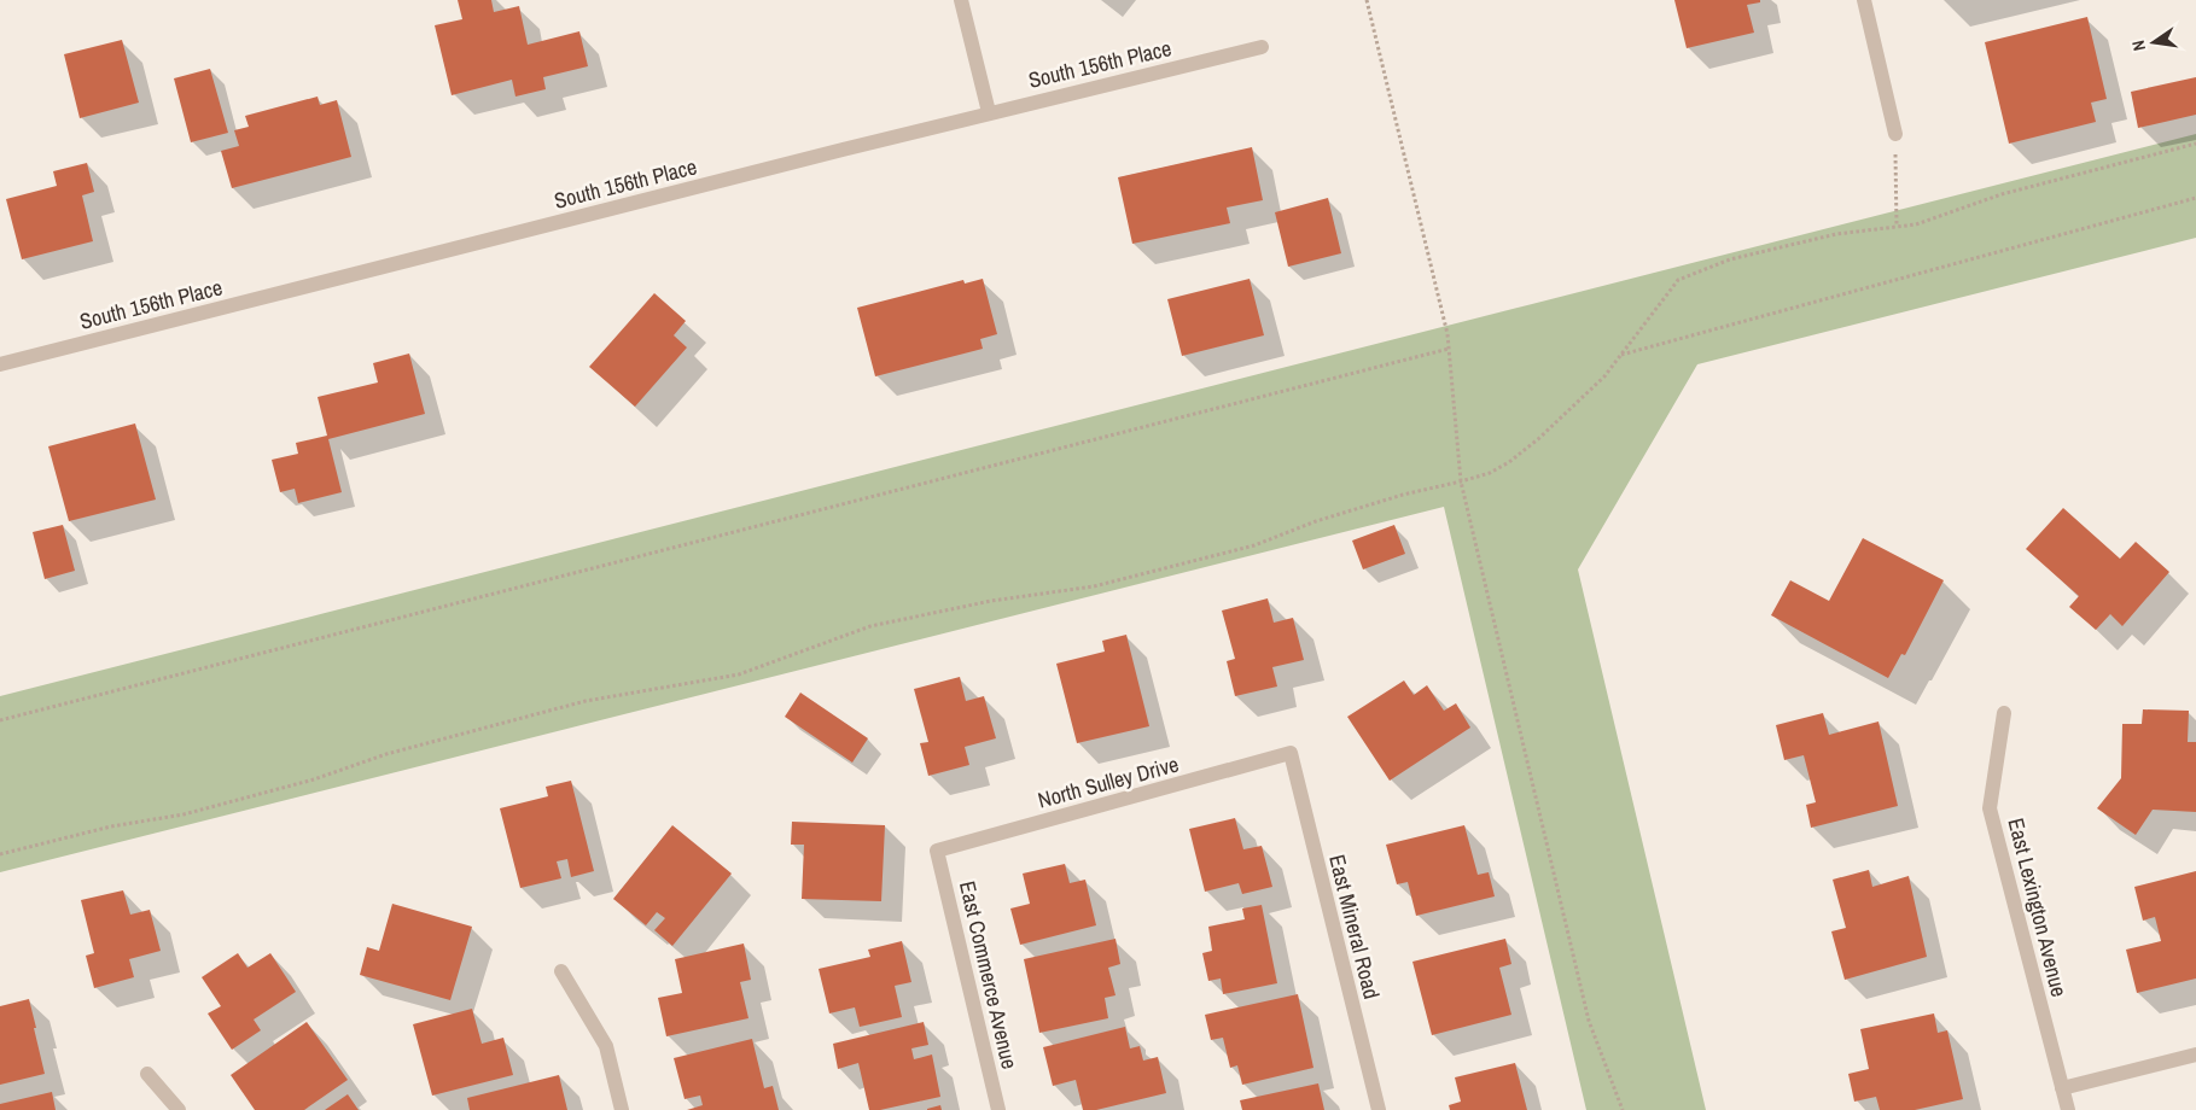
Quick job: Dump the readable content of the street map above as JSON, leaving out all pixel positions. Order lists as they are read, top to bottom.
{
  "streets": {
    "street": [
      "South 156th Place",
      "North Sulley Drive",
      "East Lexington Avenue",
      "East Mineral Road",
      "East Commerce Avenue"
    ]
  },
  "crossings": [
    ["North Sulley Drive", "East Mineral Road"],
    ["North Sulley Drive", "East Commerce Avenue"]
  ],
  "north": "left"
}
